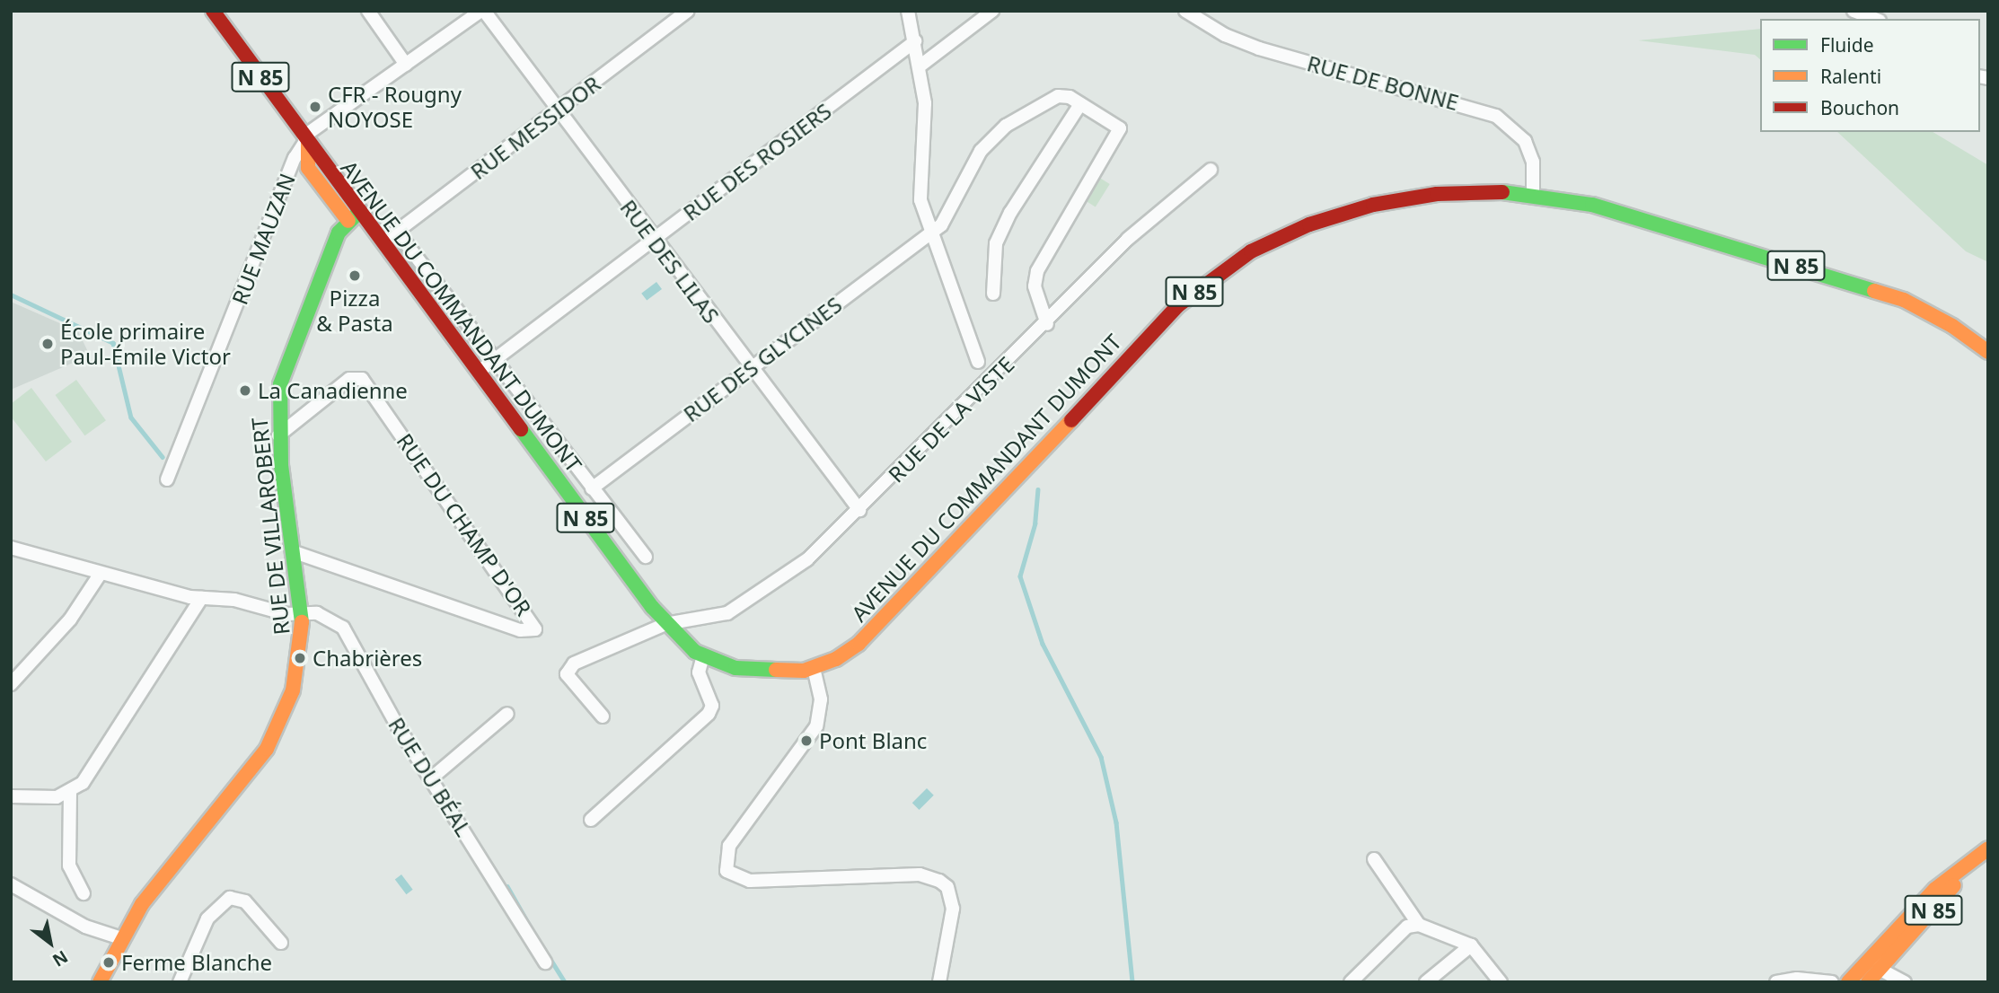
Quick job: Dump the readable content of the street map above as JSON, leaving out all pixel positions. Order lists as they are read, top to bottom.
{
  "streets": {
    "main road": ["N 85", "AVENUE DU COMMANDANT DUMONT", "RUE DE VILLAROBERT"],
    "street": [
      "RUE DE BONNE",
      "RUE MESSIDOR",
      "RUE DES ROSIERS",
      "RUE MAUZAN",
      "RUE DES LILAS",
      "RUE DES GLYCINES",
      "RUE DE LA VISTE",
      "RUE DU CHAMP D'OR",
      "RUE DU BÉAL"
    ]
  },
  "crossings": [
    ["N 85", "RUE DE BONNE"],
    ["N 85", "AVENUE DU COMMANDANT DUMONT"],
    ["RUE DE BONNE", "AVENUE DU COMMANDANT DUMONT"],
    ["RUE MESSIDOR", "RUE DES LILAS"],
    ["RUE MESSIDOR", "AVENUE DU COMMANDANT DUMONT"],
    ["RUE DES ROSIERS", "RUE DES LILAS"],
    ["RUE DES ROSIERS", "AVENUE DU COMMANDANT DUMONT"],
    ["RUE MAUZAN", "AVENUE DU COMMANDANT DUMONT"],
    ["RUE DES LILAS", "RUE DES GLYCINES"],
    ["RUE DES LILAS", "RUE DE LA VISTE"],
    ["AVENUE DU COMMANDANT DUMONT", "RUE DE LA VISTE"],
    ["AVENUE DU COMMANDANT DUMONT", "RUE DE VILLAROBERT"],
    ["RUE DU CHAMP D'OR", "RUE DE VILLAROBERT"],
    ["RUE DE VILLAROBERT", "RUE DU BÉAL"]
  ],
  "places": [
    "CFR - Rougny NOYOSE",
    "Pizza & Pasta",
    "École primaire Paul-Émile Victor",
    "La Canadienne",
    "Chabrières",
    "Pont Blanc",
    "Ferme Blanche"
  ],
  "legend": ["Fluide", "Ralenti", "Bouchon"],
  "north": "bottom right"
}
